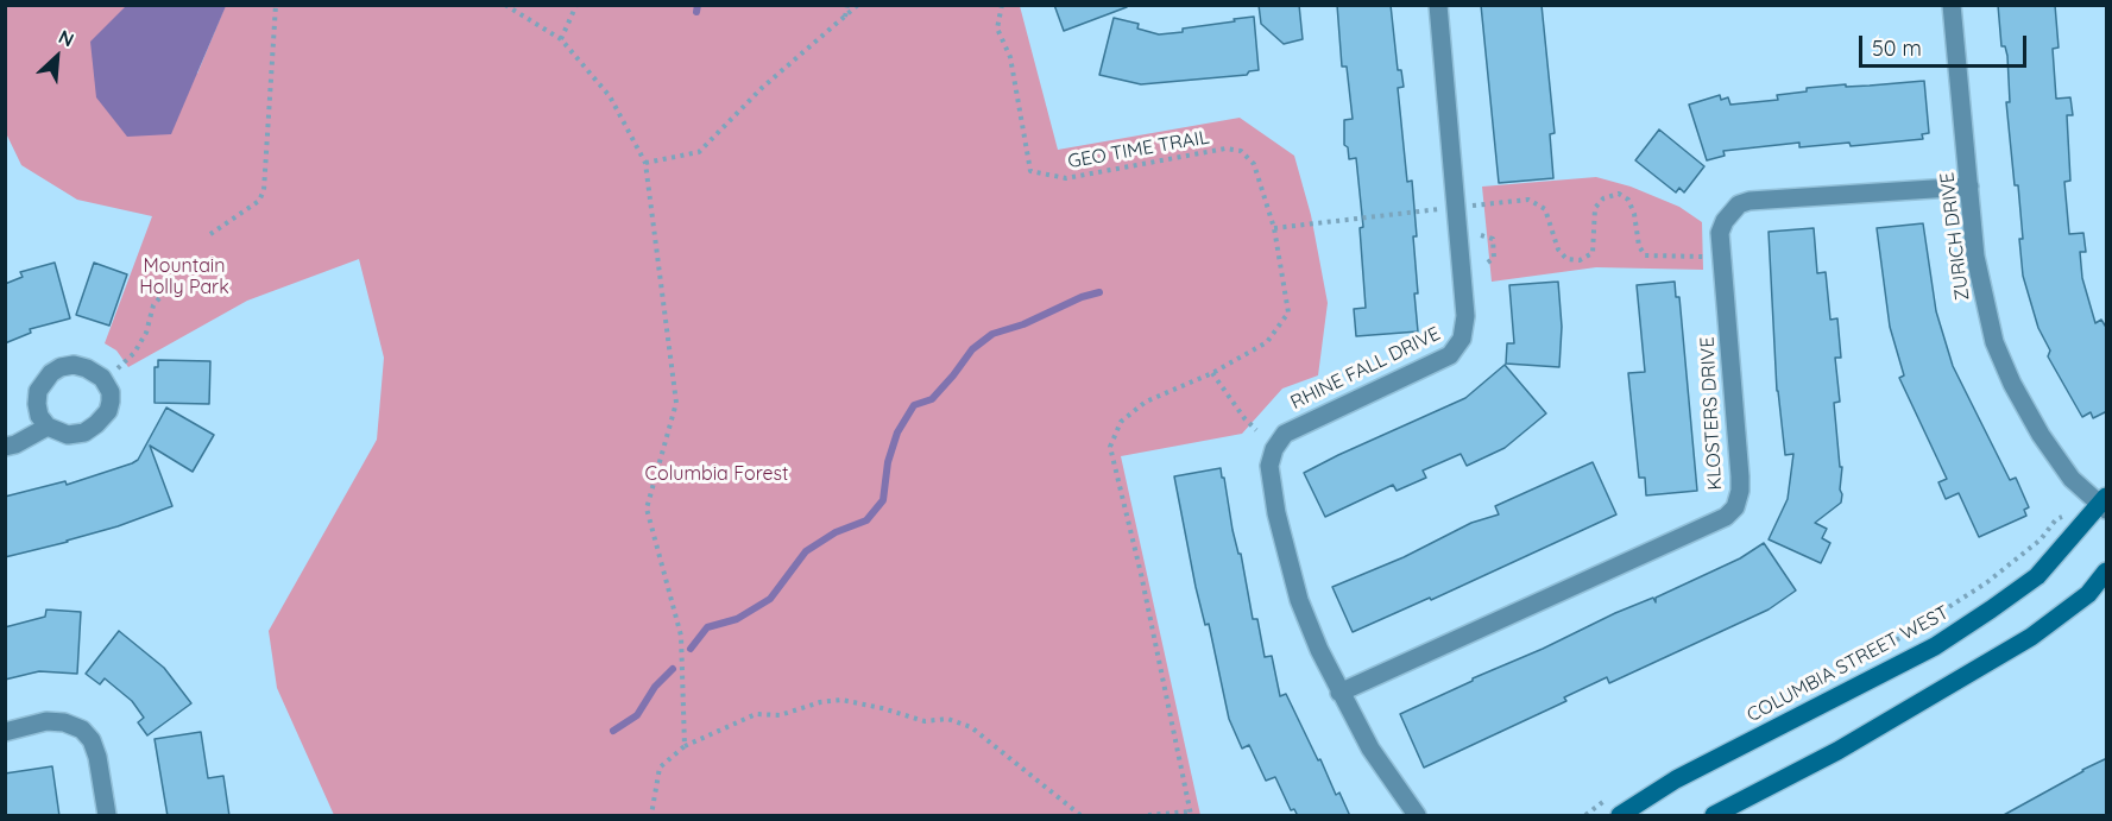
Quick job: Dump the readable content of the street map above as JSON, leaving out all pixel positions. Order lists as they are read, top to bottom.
{
  "streets": {
    "main road": ["COLUMBIA STREET WEST"],
    "street": ["ZURICH DRIVE", "RHINE FALL DRIVE", "KLOSTERS DRIVE"],
    "path": ["GEO TIME TRAIL"]
  },
  "crossings": [
    ["ZURICH DRIVE", "KLOSTERS DRIVE"],
    ["ZURICH DRIVE", "COLUMBIA STREET WEST"],
    ["RHINE FALL DRIVE", "KLOSTERS DRIVE"]
  ],
  "parks": ["Mountain Holly Park", "Columbia Forest"],
  "scale_bar": "50 m",
  "north": "top right"
}
